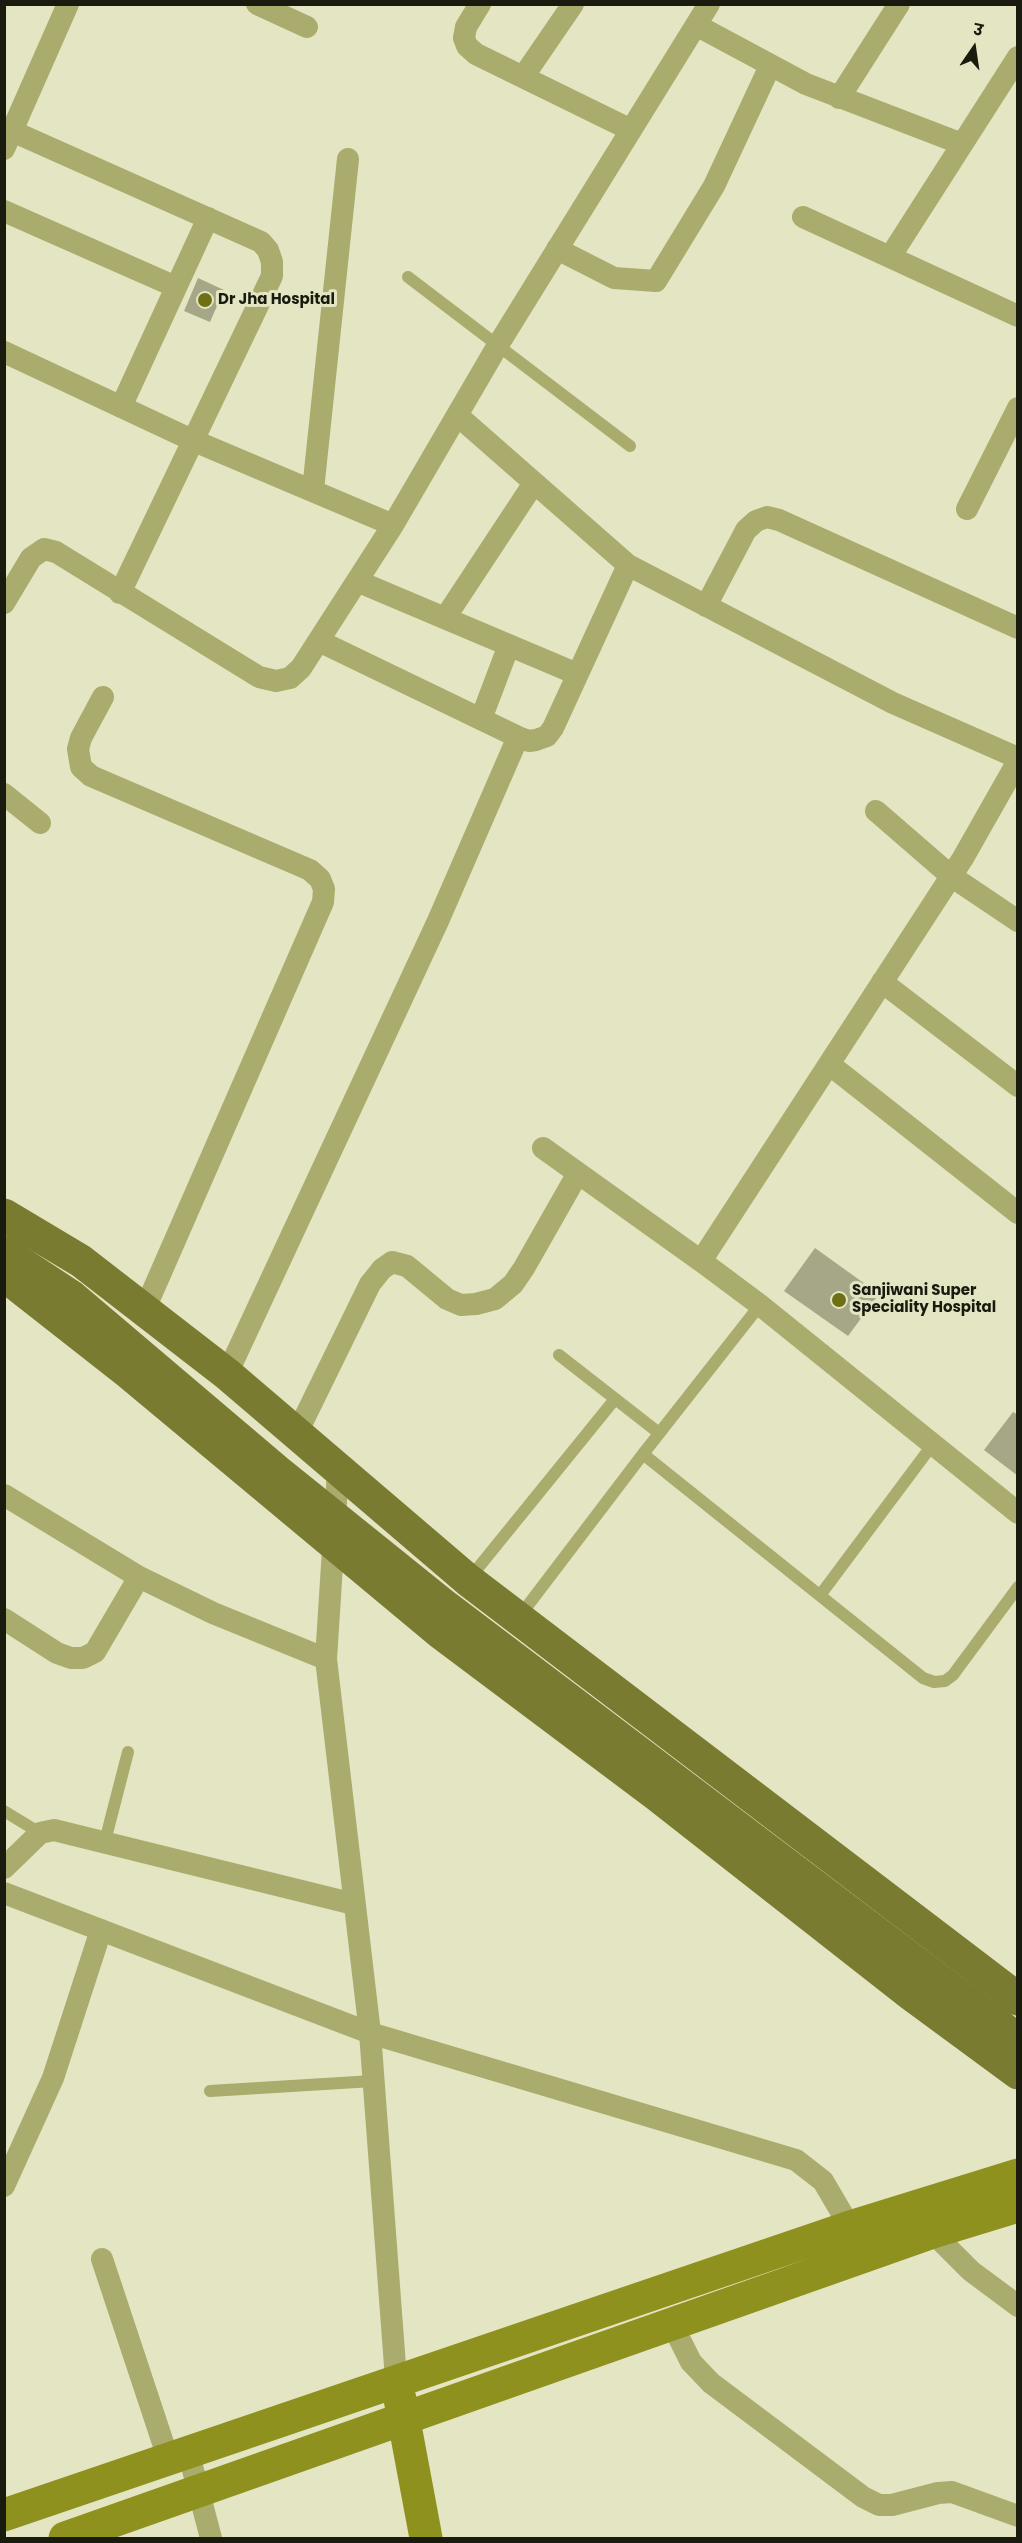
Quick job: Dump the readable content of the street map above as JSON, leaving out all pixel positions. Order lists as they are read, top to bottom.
{
  "places": ["Dr Jha Hospital", "Sanjiwani Super Speciality Hospital"],
  "north": "top"
}
